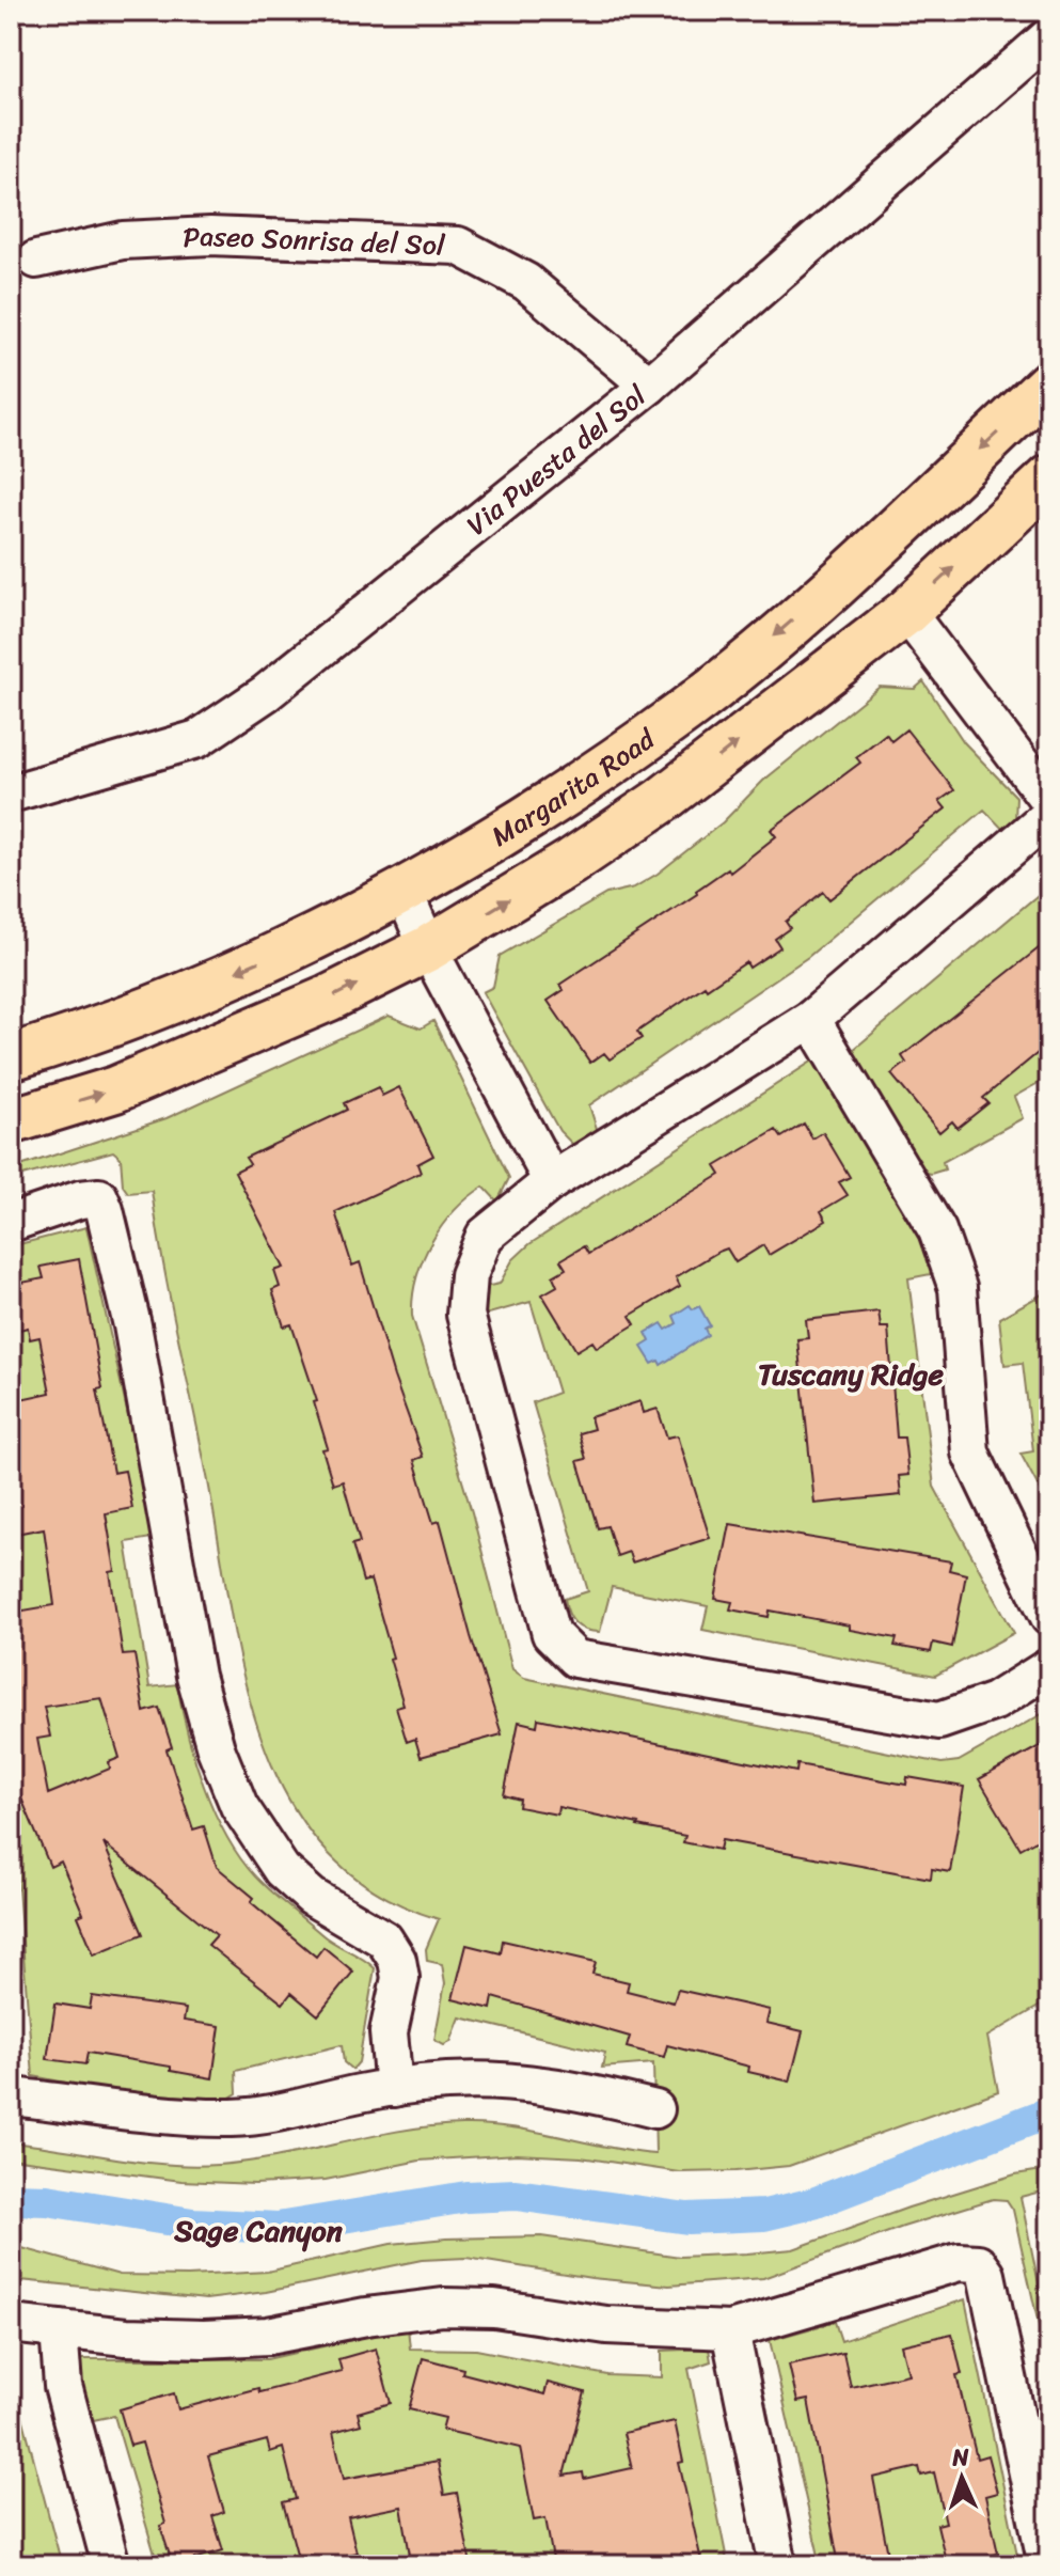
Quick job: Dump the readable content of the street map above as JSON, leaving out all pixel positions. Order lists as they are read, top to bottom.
{
  "streets": {
    "main road": ["Margarita Road"],
    "street": ["Paseo Sonrisa del Sol", "Via Puesta del Sol"]
  },
  "crossings": [
    ["Paseo Sonrisa del Sol", "Via Puesta del Sol"]
  ],
  "districts": ["Tuscany Ridge", "Sage Canyon"],
  "north": "top"
}
